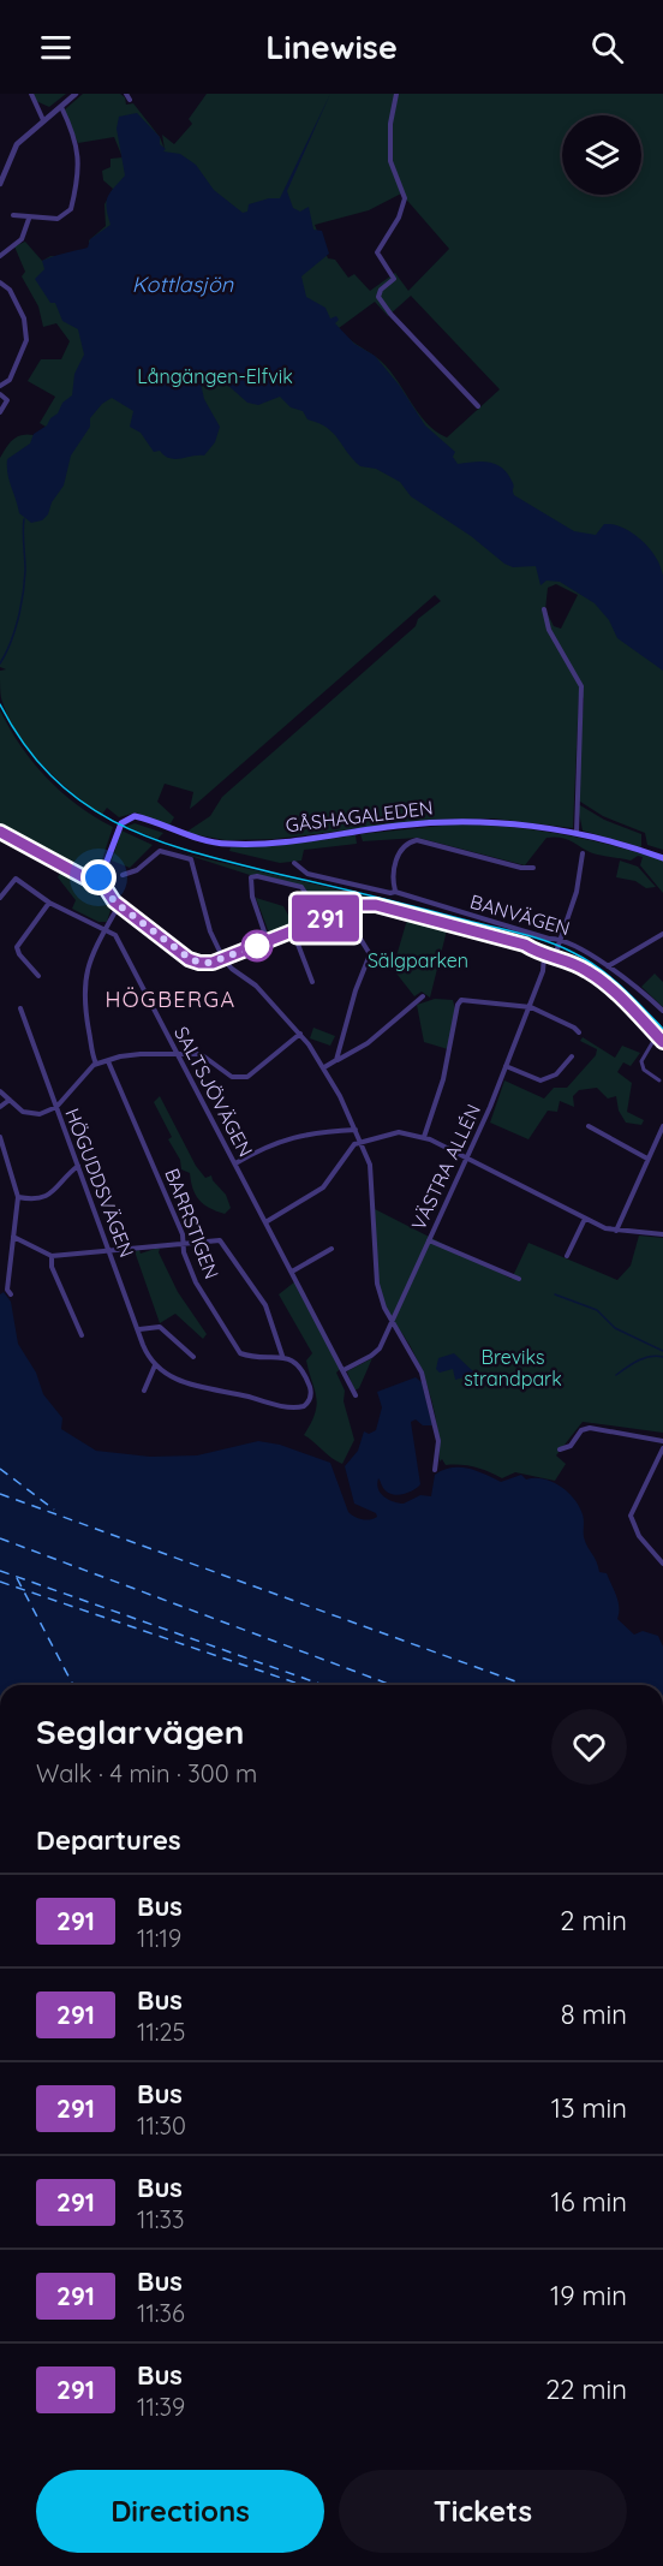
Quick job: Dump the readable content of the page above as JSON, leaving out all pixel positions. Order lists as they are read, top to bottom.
{
  "streets": {
    "main road": ["GÅSHAGALEDEN"],
    "street": [
      "BANVÄGEN",
      "SALTSJÖVÄGEN",
      "VÄSTRA ALLÉN",
      "HÖGUDDSVÄGEN",
      "BARRSTIGEN"
    ]
  },
  "crossings": [
    ["SALTSJÖVÄGEN", "VÄSTRA ALLÉN"]
  ],
  "districts": ["HÖGBERGA"],
  "water": ["Kottlasjön"],
  "parks": ["Långängen-Elfvik", "Sälgparken", "Breviks strandpark"],
  "lines": ["bus line 291"],
  "page": {
    "header": "Linewise",
    "on_map": "291",
    "heading": [
      ["Seglarvägen", "Walk · 4 min · 300 m"],
      "Departures"
    ],
    "list": [
      {
        "mark": "291",
        "name": "Bus",
        "note": "11:19",
        "value": "2 min"
      },
      {
        "mark": "291",
        "name": "Bus",
        "note": "11:25",
        "value": "8 min"
      },
      {
        "mark": "291",
        "name": "Bus",
        "note": "11:30",
        "value": "13 min"
      },
      {
        "mark": "291",
        "name": "Bus",
        "note": "11:33",
        "value": "16 min"
      },
      {
        "mark": "291",
        "name": "Bus",
        "note": "11:36",
        "value": "19 min"
      },
      {
        "mark": "291",
        "name": "Bus",
        "note": "11:39",
        "value": "22 min"
      }
    ],
    "buttons": ["Directions", "Tickets"]
  }
}
